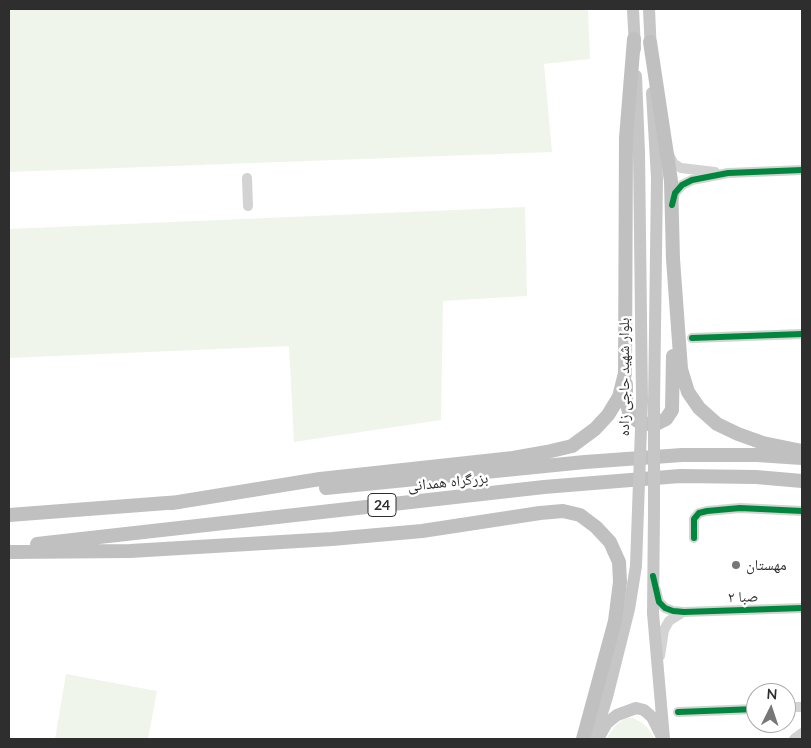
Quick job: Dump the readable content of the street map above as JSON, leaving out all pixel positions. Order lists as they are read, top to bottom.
{
  "streets": {
    "highway": ["بزرگراه همدانی", "24"],
    "main road": ["بلوار شهید حاجی زاده"],
    "street": ["صبا ۲"]
  },
  "places": ["مهستان"],
  "north": "top"
}
